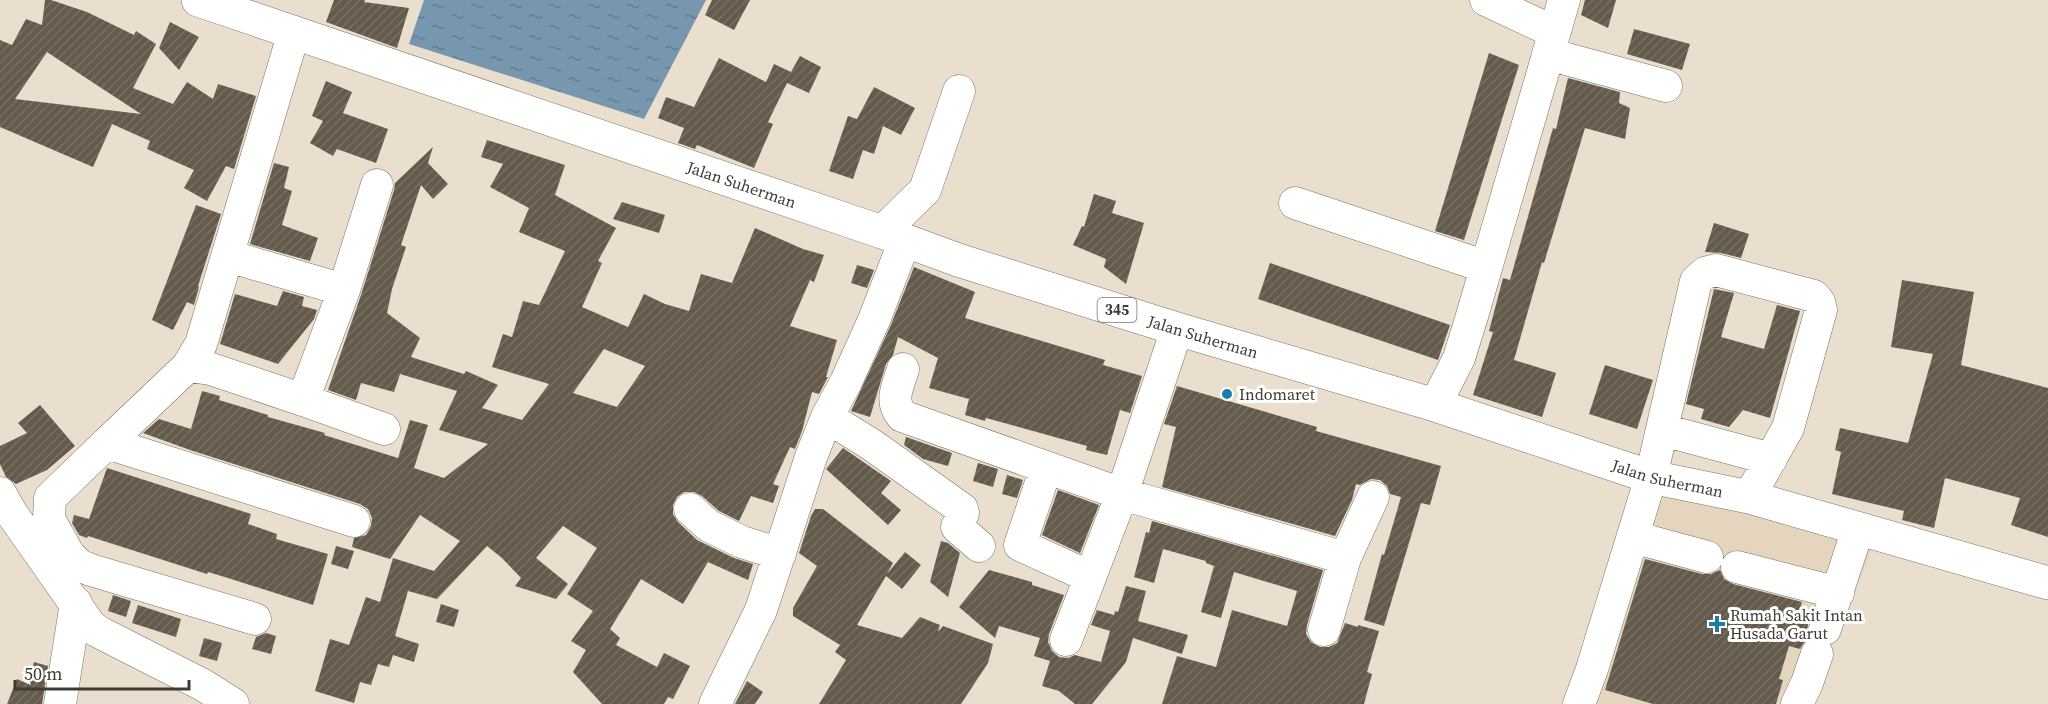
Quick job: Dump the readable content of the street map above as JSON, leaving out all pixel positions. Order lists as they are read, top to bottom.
{
  "streets": {
    "main road": ["Jalan Suherman", "345"]
  },
  "places": {
    "other": ["Indomaret"],
    "health": ["Rumah Sakit Intan Husada Garut"]
  },
  "scale_bar": "50 m"
}
